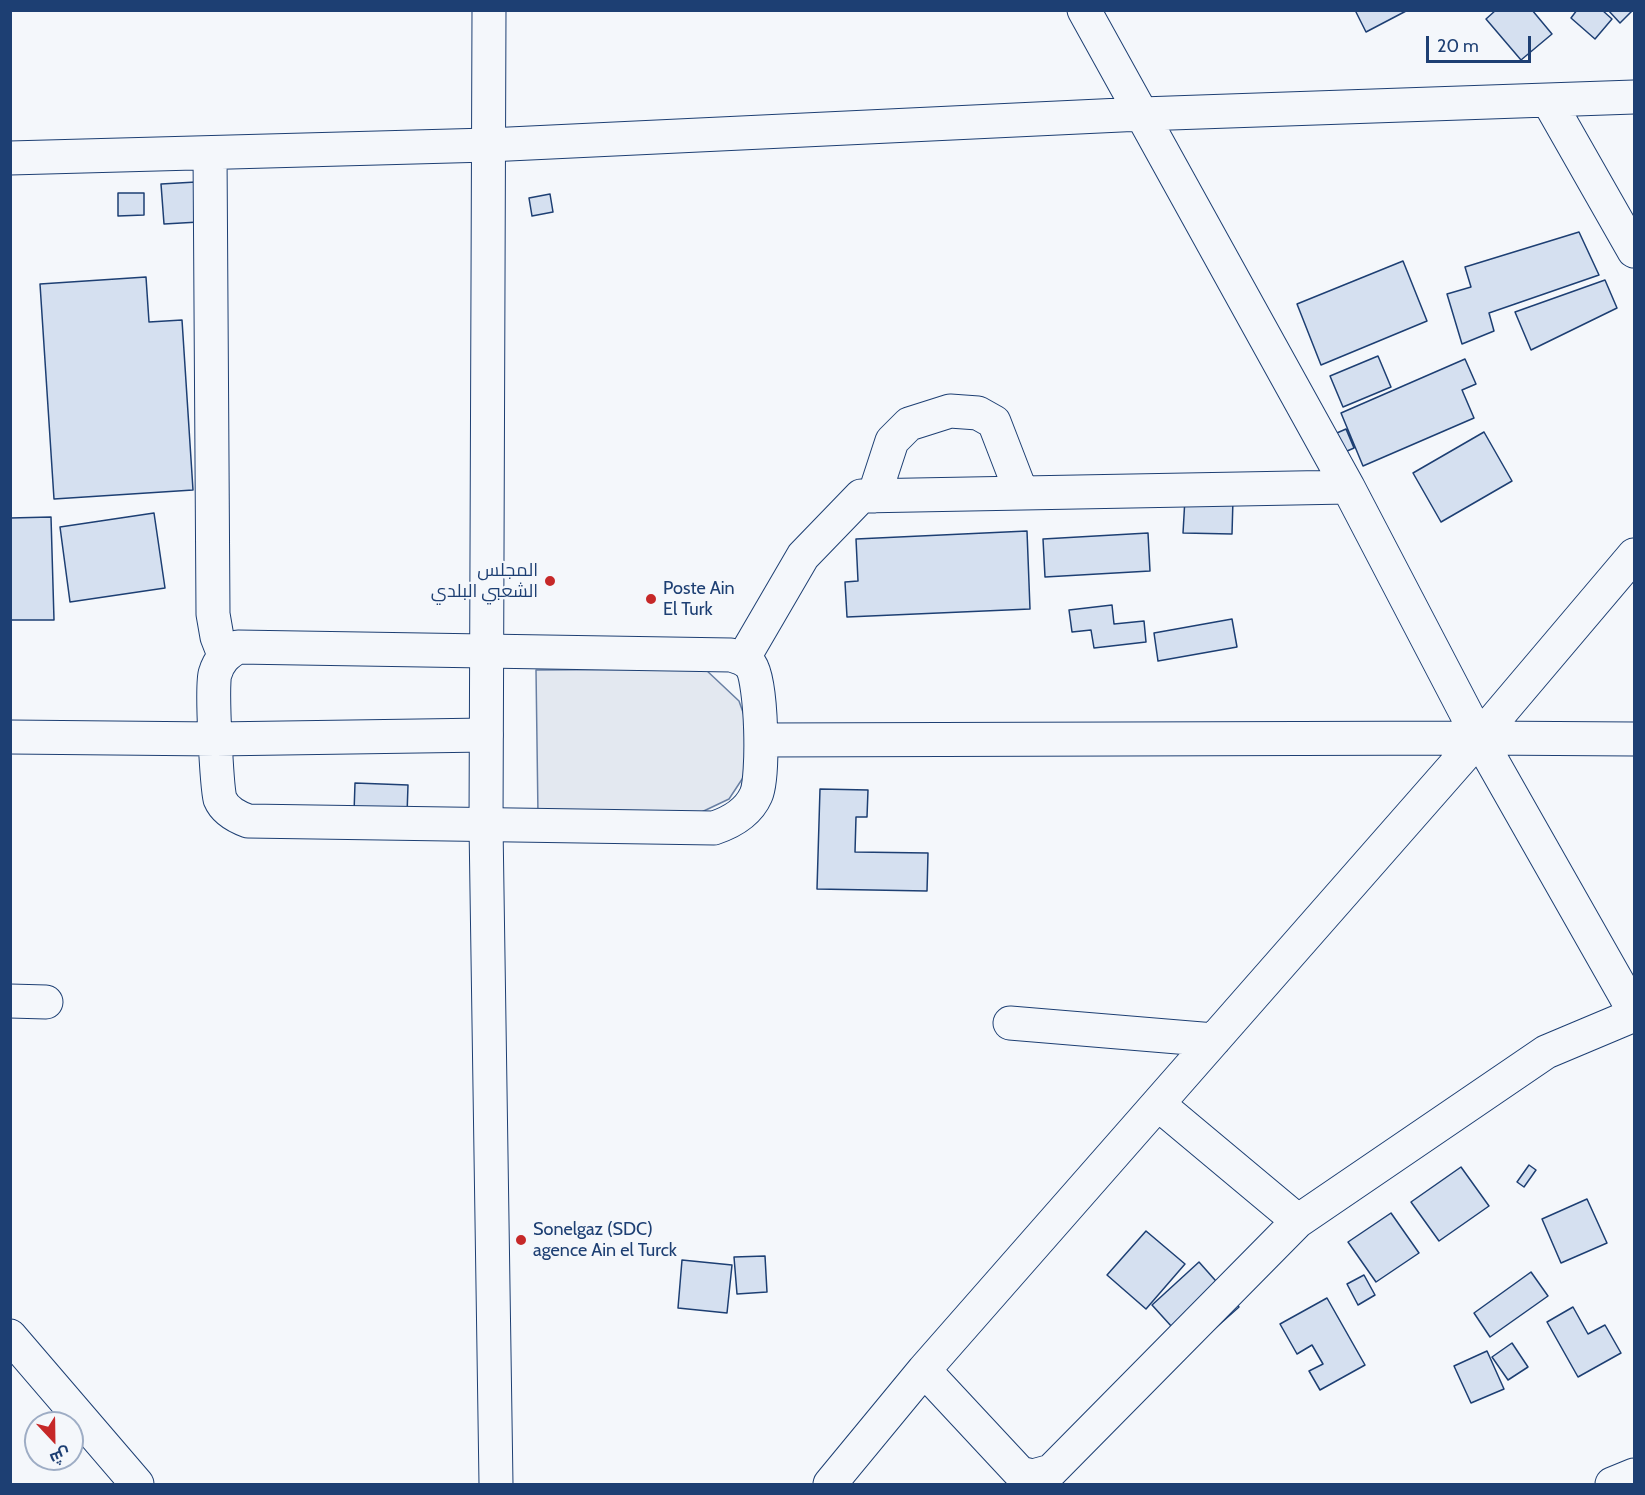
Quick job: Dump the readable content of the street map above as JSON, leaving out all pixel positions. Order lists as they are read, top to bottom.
{
  "places": ["المجلس الشعبي البلدي", "Poste Ain El Turk", "Sonelgaz (SDC) agence Ain el Turck"],
  "scale_bar": "20 m",
  "north": "bottom"
}
